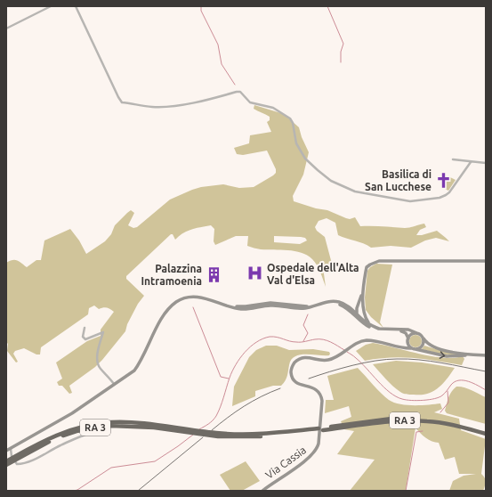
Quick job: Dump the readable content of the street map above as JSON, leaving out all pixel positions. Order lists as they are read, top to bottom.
{
  "streets": {
    "highway": ["RA 3"],
    "main road": ["Via Cassia"]
  },
  "places": {
    "church": ["Basilica di San Lucchese"],
    "hospital": ["Ospedale dell'Alta Val d'Elsa"],
    "building": ["Palazzina Intramoenia"]
  }
}
